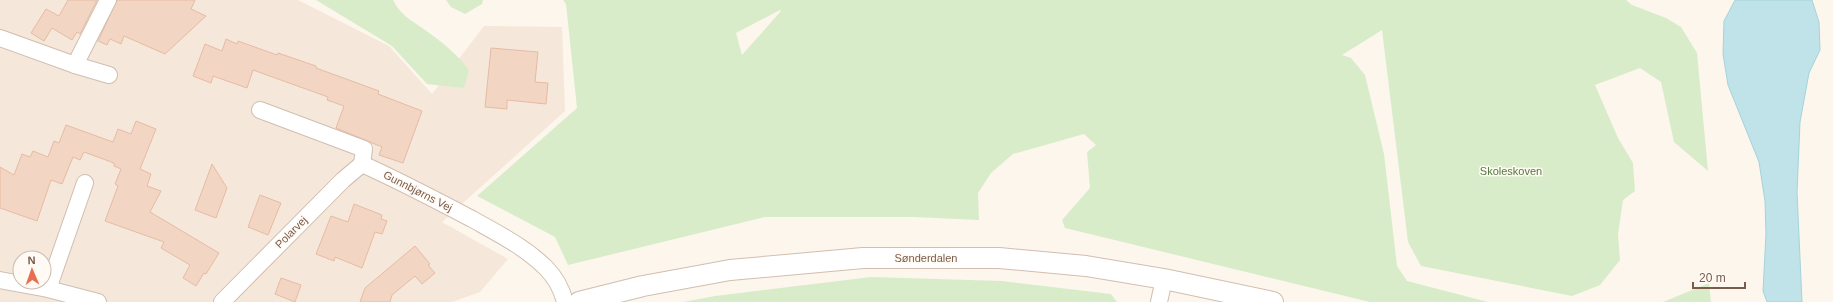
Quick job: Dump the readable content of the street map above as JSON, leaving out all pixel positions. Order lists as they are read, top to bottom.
{
  "streets": {
    "street": ["Gunnbjørns Vej", "Polarvej", "Sønderdalen"]
  },
  "crossings": [
    ["Gunnbjørns Vej", "Polarvej"]
  ],
  "parks": ["Skoleskoven"],
  "scale_bar": "20 m",
  "north": "top"
}
